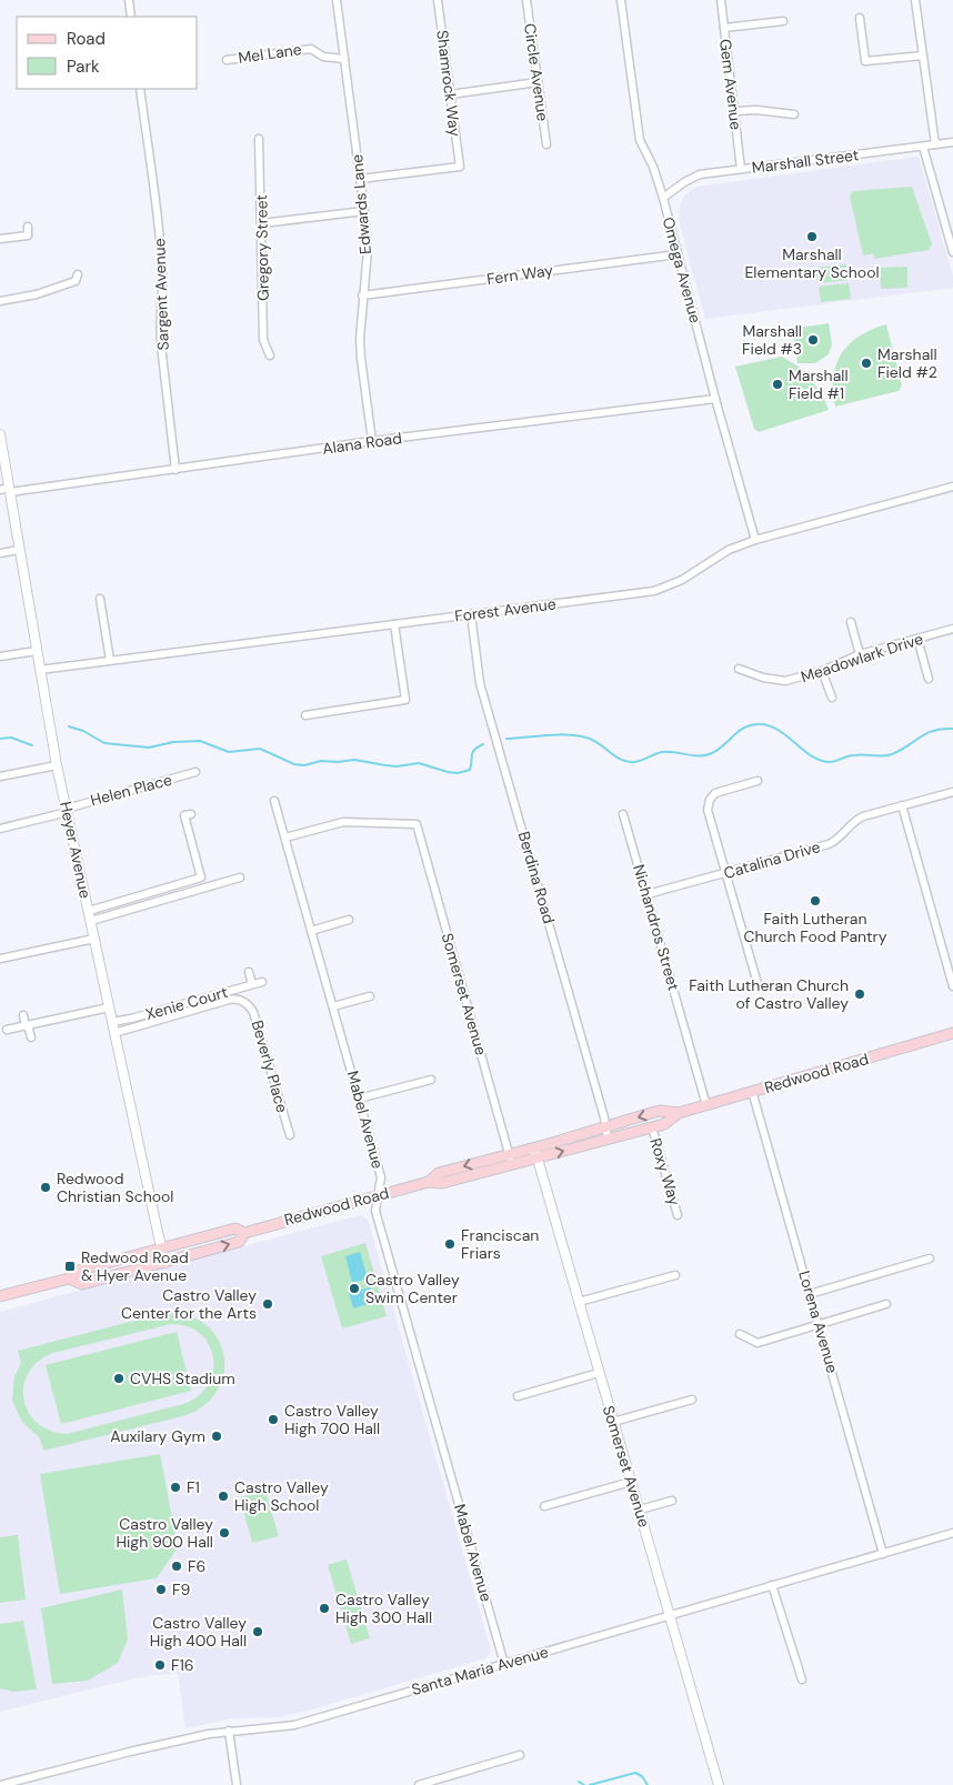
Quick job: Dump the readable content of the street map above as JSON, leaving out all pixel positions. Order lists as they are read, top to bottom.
{
  "streets": {
    "main road": ["Redwood Road"],
    "street": [
      "Mel Lane",
      "Circle Avenue",
      "Shamrock Way",
      "Gem Avenue",
      "Marshall Street",
      "Edwards Lane",
      "Gregory Street",
      "Omega Avenue",
      "Fern Way",
      "Sargent Avenue",
      "Alana Road",
      "Forest Avenue",
      "Meadowlark Drive",
      "Helen Place",
      "Heyer Avenue",
      "Catalina Drive",
      "Berdina Road",
      "Nichandros Street",
      "Somerset Avenue",
      "Xenie Court",
      "Beverly Place",
      "Mabel Avenue",
      "Roxy Way",
      "Lorena Avenue",
      "Santa Maria Avenue"
    ]
  },
  "crossings": [
    ["Mel Lane", "Edwards Lane"],
    ["Shamrock Way", "Edwards Lane"],
    ["Gem Avenue", "Marshall Street"],
    ["Marshall Street", "Omega Avenue"],
    ["Edwards Lane", "Fern Way"],
    ["Edwards Lane", "Alana Road"],
    ["Omega Avenue", "Fern Way"],
    ["Omega Avenue", "Alana Road"],
    ["Omega Avenue", "Forest Avenue"],
    ["Sargent Avenue", "Alana Road"],
    ["Alana Road", "Heyer Avenue"],
    ["Forest Avenue", "Heyer Avenue"],
    ["Forest Avenue", "Berdina Road"],
    ["Helen Place", "Heyer Avenue"],
    ["Heyer Avenue", "Xenie Court"],
    ["Heyer Avenue", "Beverly Place"],
    ["Heyer Avenue", "Redwood Road"],
    ["Catalina Drive", "Nichandros Street"],
    ["Berdina Road", "Redwood Road"],
    ["Nichandros Street", "Redwood Road"],
    ["Somerset Avenue", "Redwood Road"],
    ["Somerset Avenue", "Mabel Avenue"],
    ["Somerset Avenue", "Santa Maria Avenue"],
    ["Redwood Road", "Mabel Avenue"],
    ["Redwood Road", "Roxy Way"],
    ["Redwood Road", "Lorena Avenue"],
    ["Mabel Avenue", "Santa Maria Avenue"],
    ["Lorena Avenue", "Santa Maria Avenue"]
  ],
  "places": {
    "other": [
      "Marshall Elementary School",
      "Marshall Field #3",
      "Marshall Field #2",
      "Marshall Field #1",
      "Faith Lutheran Church Food Pantry",
      "Faith Lutheran Church of Castro Valley",
      "Redwood Christian School",
      "Franciscan Friars",
      "Castro Valley Swim Center",
      "Castro Valley Center for the Arts",
      "CVHS Stadium",
      "Castro Valley High 700 Hall",
      "Auxilary Gym",
      "F1",
      "Castro Valley High School",
      "Castro Valley High 900 Hall",
      "F6",
      "F9",
      "Castro Valley High 300 Hall",
      "Castro Valley High 400 Hall",
      "F16"
    ],
    "transit": ["Redwood Road & Hyer Avenue"]
  },
  "legend": ["Road", "Park"]
}
